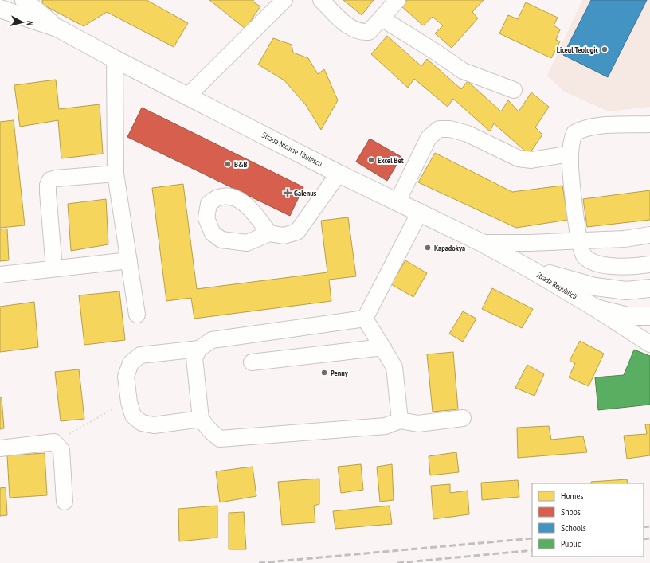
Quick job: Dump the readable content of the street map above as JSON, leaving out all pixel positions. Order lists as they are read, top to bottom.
{
  "streets": {
    "main road": ["Strada Nicolae Titulescu", "Strada Republicii"]
  },
  "crossings": [
    ["Strada Nicolae Titulescu", "Strada Republicii"]
  ],
  "places": {
    "other": [
      "Liceul Teologic",
      "Excel Bet",
      "B&B",
      "Kapadokya",
      "Penny"
    ],
    "health": ["Galenus"]
  },
  "legend": [
    "Homes",
    "Shops",
    "Schools",
    "Public"
  ],
  "north": "right"
}
